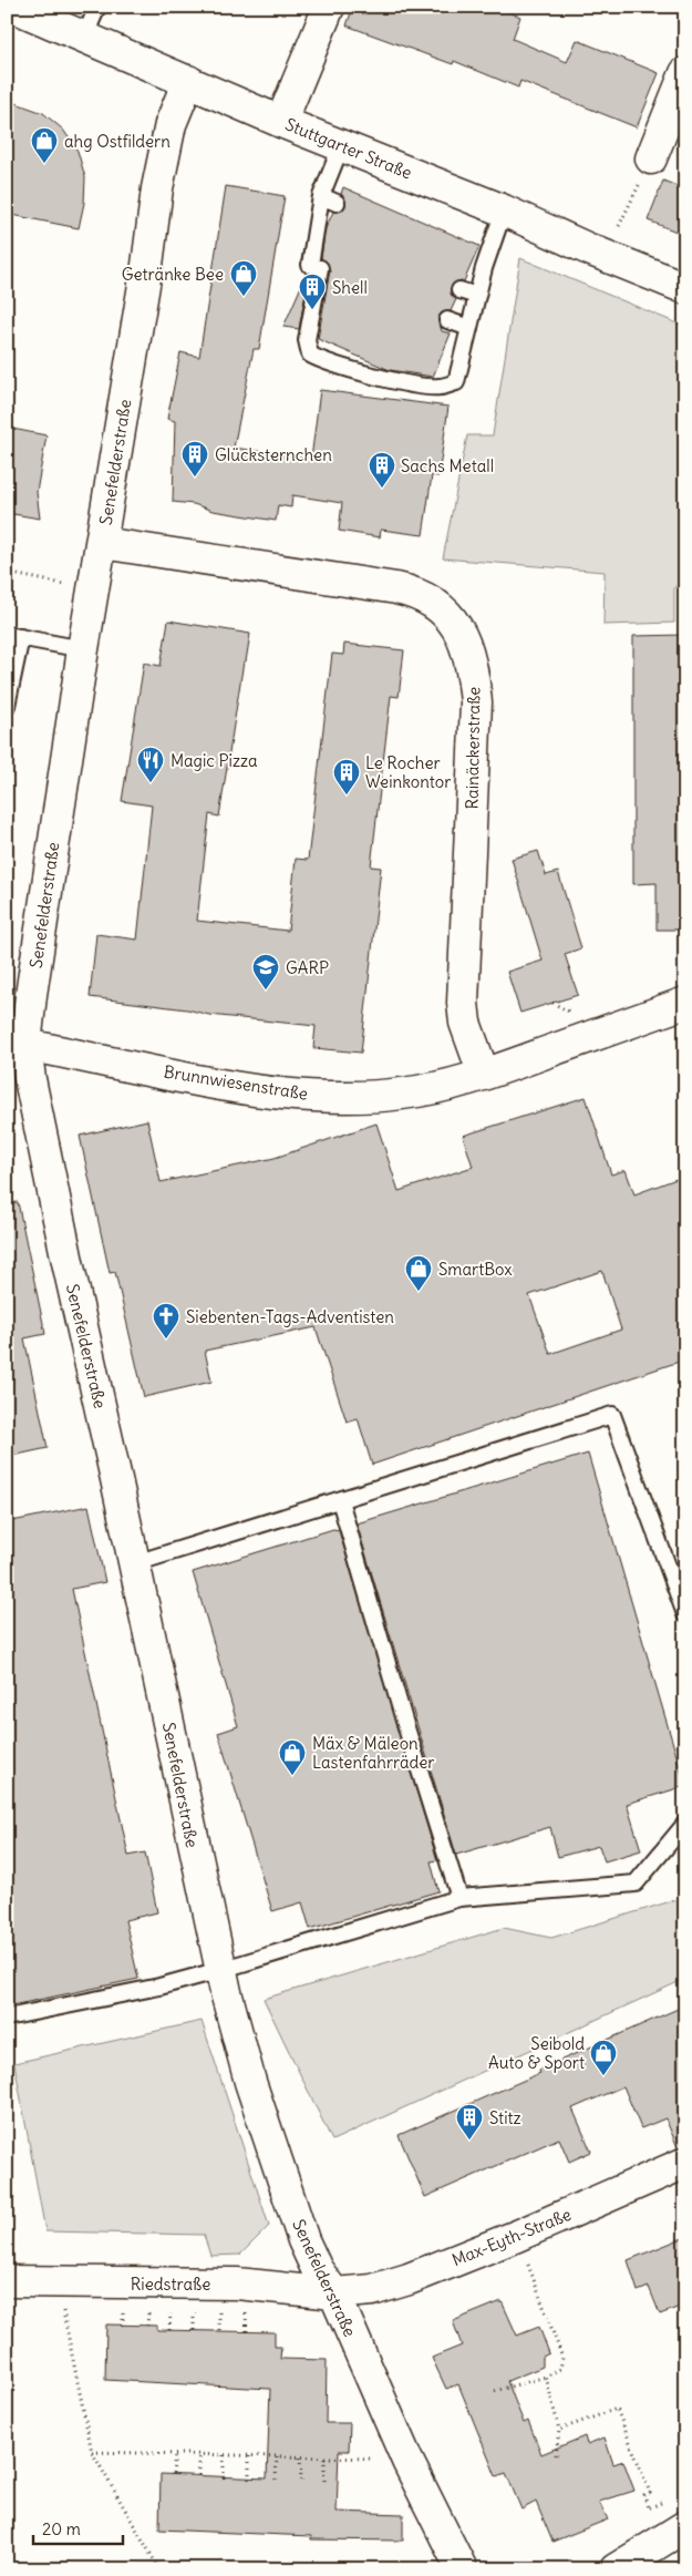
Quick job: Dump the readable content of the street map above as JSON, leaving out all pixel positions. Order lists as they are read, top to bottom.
{
  "streets": {
    "street": [
      "Stuttgarter Straße",
      "Senefelderstraße",
      "Rainäckerstraße",
      "Brunnwiesenstraße",
      "Max-Eyth-Straße",
      "Riedstraße"
    ]
  },
  "crossings": [
    ["Stuttgarter Straße", "Senefelderstraße"],
    ["Senefelderstraße", "Rainäckerstraße"],
    ["Senefelderstraße", "Brunnwiesenstraße"],
    ["Senefelderstraße", "Max-Eyth-Straße"],
    ["Senefelderstraße", "Riedstraße"],
    ["Rainäckerstraße", "Brunnwiesenstraße"],
    ["Max-Eyth-Straße", "Riedstraße"]
  ],
  "places": {
    "shop": [
      "ahg Ostfildern",
      "Getränke Bee",
      "SmartBox",
      "Mäx & Mäleon Lastenfahrräder",
      "Seibold Auto & Sport"
    ],
    "building": [
      "Shell",
      "Glücksternchen",
      "Sachs Metall",
      "Le Rocher Weinkontor",
      "Stitz"
    ],
    "restaurant": ["Magic Pizza"],
    "school or university": ["GARP"],
    "church": ["Siebenten-Tags-Adventisten"]
  },
  "scale_bar": "20 m"
}
